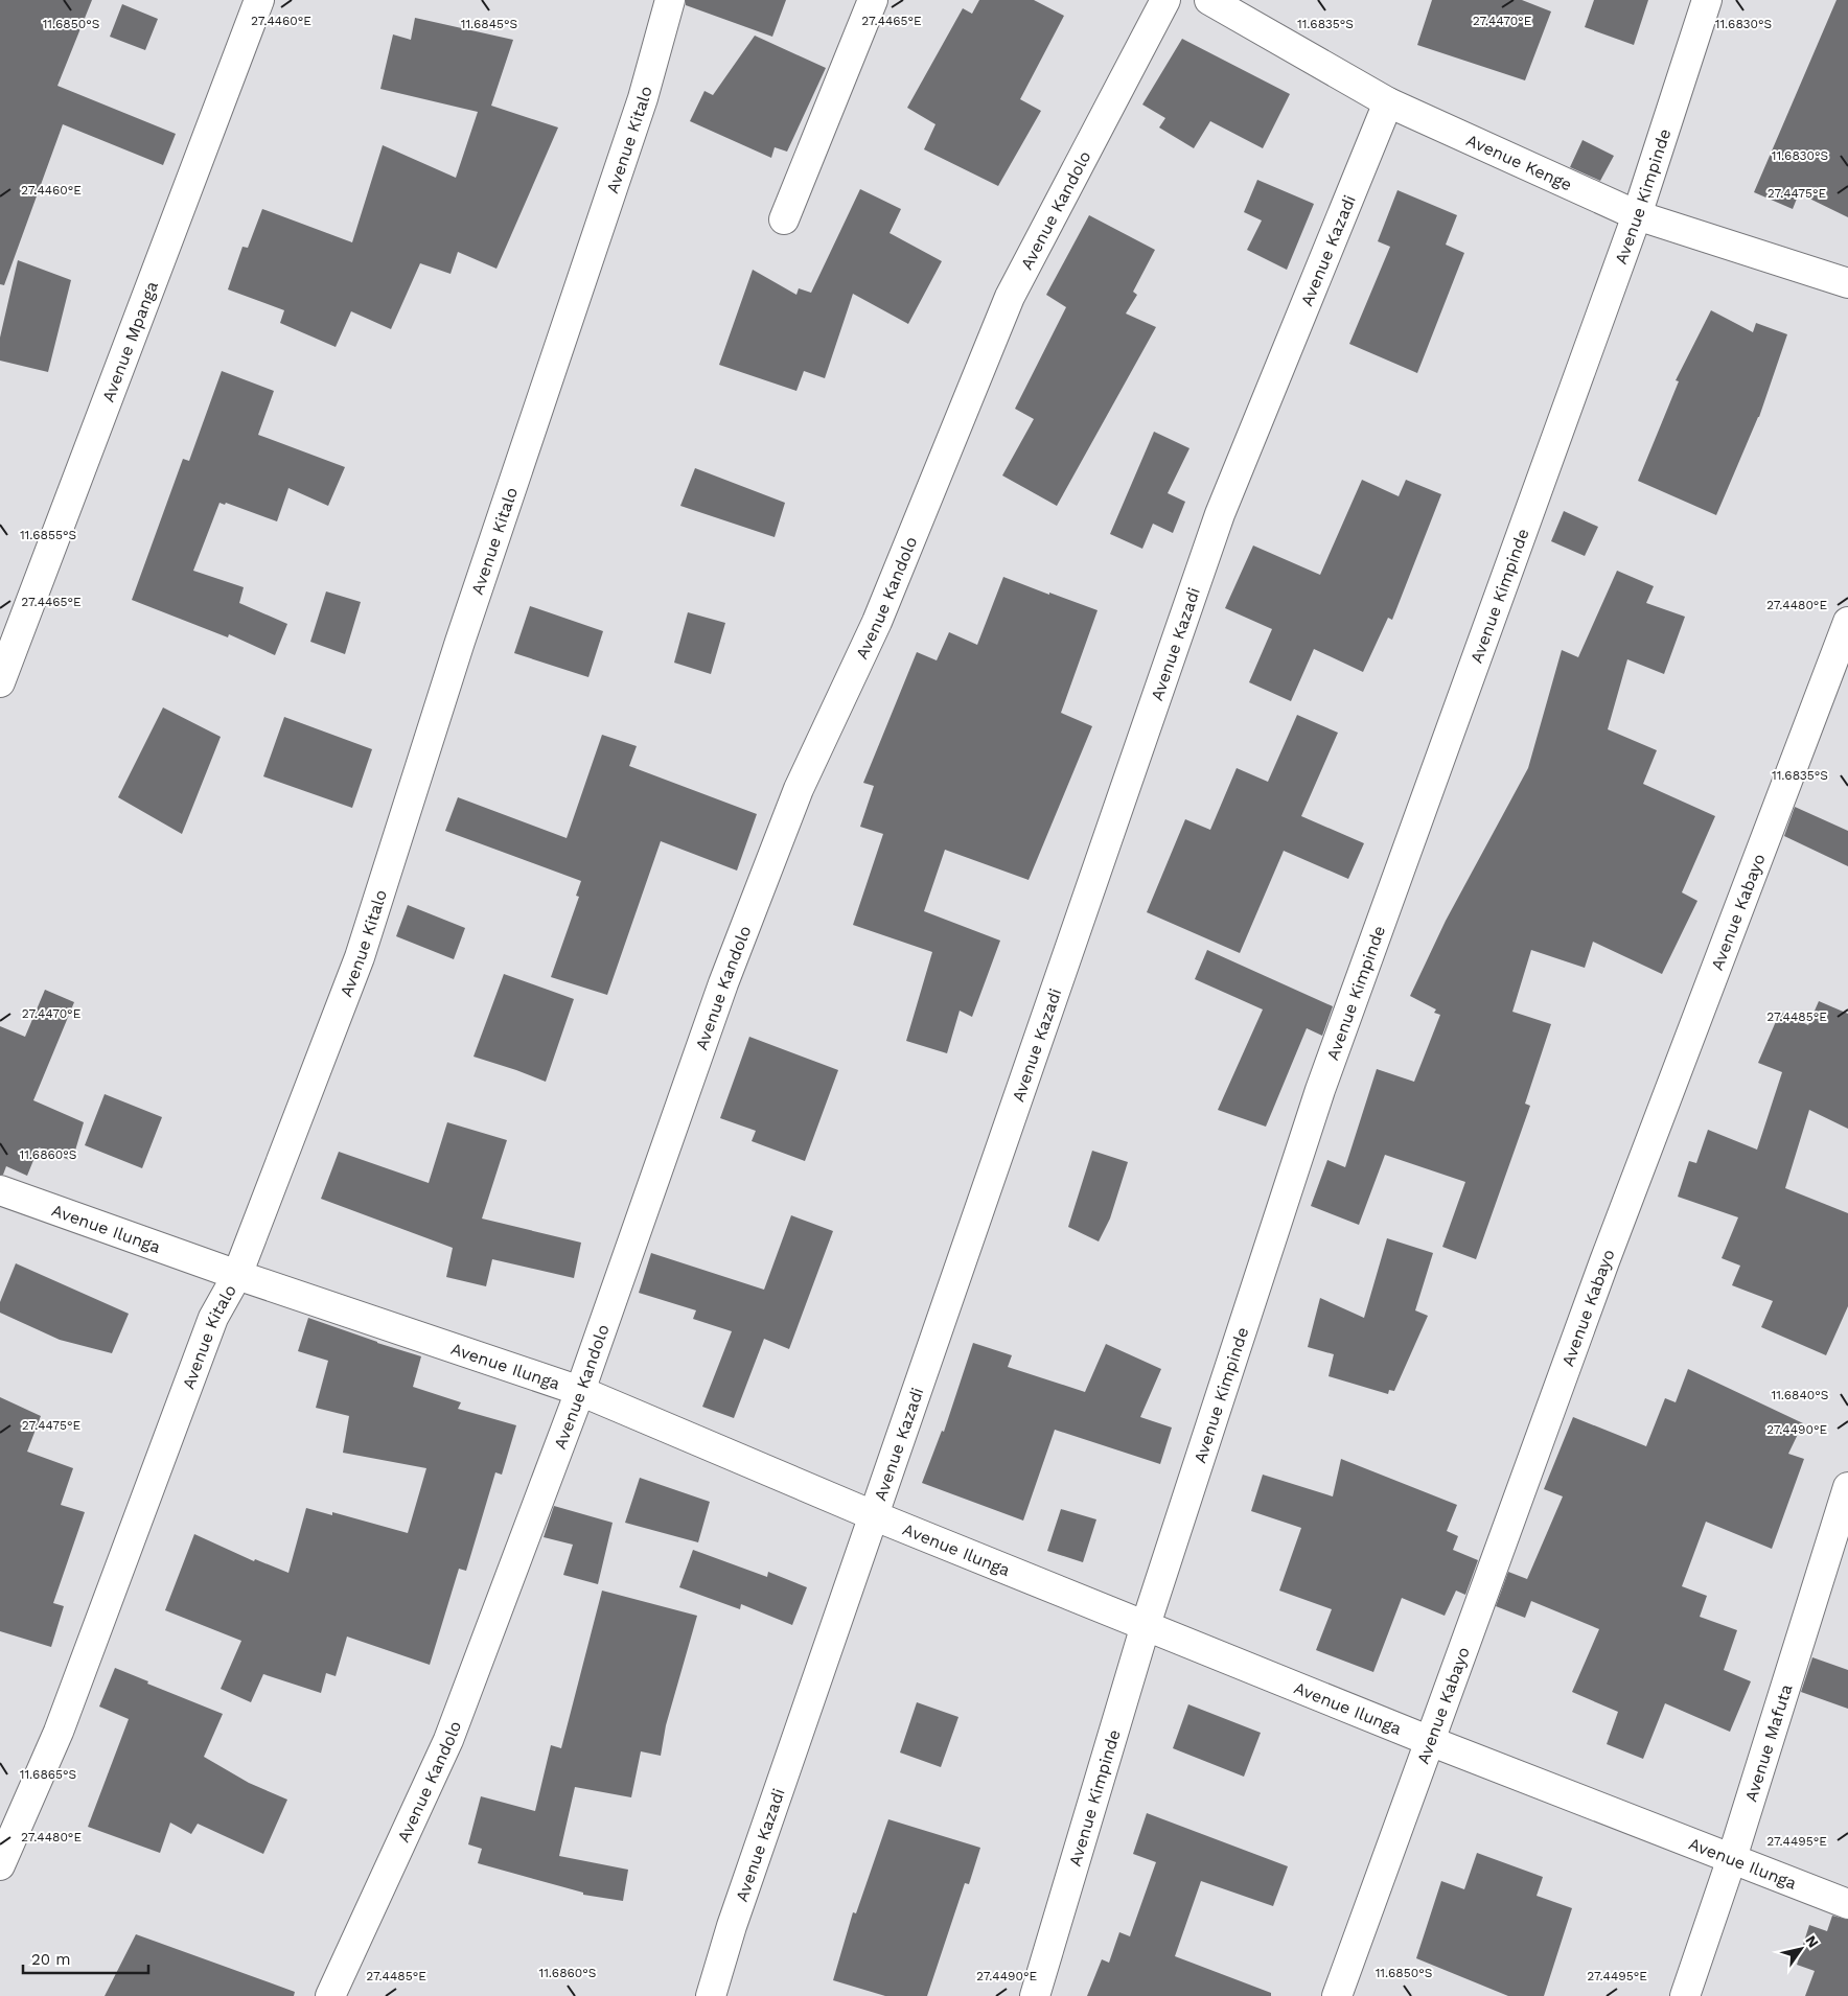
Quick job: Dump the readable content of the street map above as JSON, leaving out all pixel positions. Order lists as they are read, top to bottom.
{
  "streets": {
    "street": [
      "Avenue Kitalo",
      "Avenue Kenge",
      "Avenue Kimpinde",
      "Avenue Kandolo",
      "Avenue Kazadi",
      "Avenue Mpanga",
      "Avenue Kabayo",
      "Avenue Ilunga",
      "Avenue Mafuta"
    ]
  },
  "crossings": [
    ["Avenue Kitalo", "Avenue Ilunga"],
    ["Avenue Kenge", "Avenue Kimpinde"],
    ["Avenue Kenge", "Avenue Kazadi"],
    ["Avenue Kimpinde", "Avenue Ilunga"],
    ["Avenue Kandolo", "Avenue Ilunga"],
    ["Avenue Kazadi", "Avenue Ilunga"],
    ["Avenue Kabayo", "Avenue Ilunga"],
    ["Avenue Ilunga", "Avenue Mafuta"]
  ],
  "scale_bar": "20 m",
  "north": "top right",
  "coordinates": [
    "27.4465°E",
    "27.4470°E",
    "27.4460°E",
    "11.6830°S",
    "11.6850°S",
    "11.6845°S",
    "11.6835°S",
    "27.4475°E",
    "11.6855°S",
    "27.4480°E",
    "27.4485°E",
    "11.6860°S",
    "11.6840°S",
    "27.4490°E",
    "11.6865°S",
    "27.4495°E"
  ]
}
